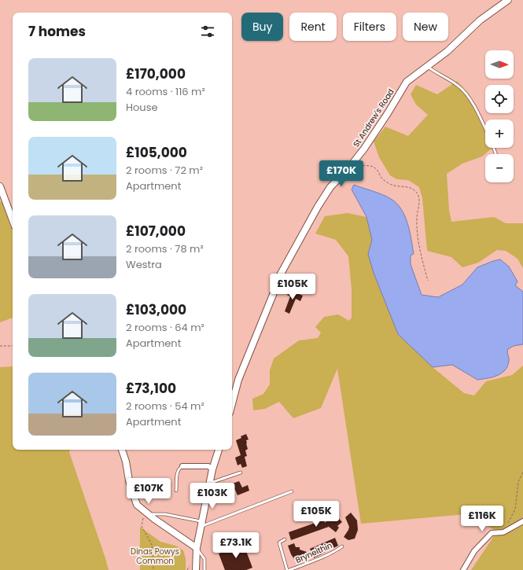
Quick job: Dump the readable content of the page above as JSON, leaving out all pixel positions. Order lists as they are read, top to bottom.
{
  "streets": {
    "street": ["St Andrew's Road"],
    "lane": ["Bryneithin"]
  },
  "parks": ["Dinas Powys Common"],
  "north": "right",
  "page": {
    "chip": [
      "Buy",
      "Rent",
      "Filters",
      "New"
    ],
    "heading": "7 homes",
    "map_buttons": ["+", "−"],
    "list": [
      {
        "name": "£170,000",
        "note": "4 rooms · 116 m² · House"
      },
      {
        "name": "£105,000",
        "note": "2 rooms · 72 m² · Apartment"
      },
      {
        "name": "£107,000",
        "note": "2 rooms · 78 m² · Westra"
      },
      {
        "name": "£103,000",
        "note": "2 rooms · 64 m² · Apartment"
      },
      {
        "name": "£73,100",
        "note": "2 rooms · 54 m² · Apartment"
      }
    ],
    "price": [
      "£170K",
      "£105K",
      "£107K",
      "£103K",
      "£105K",
      "£116K",
      "£73.1K"
    ]
  }
}
